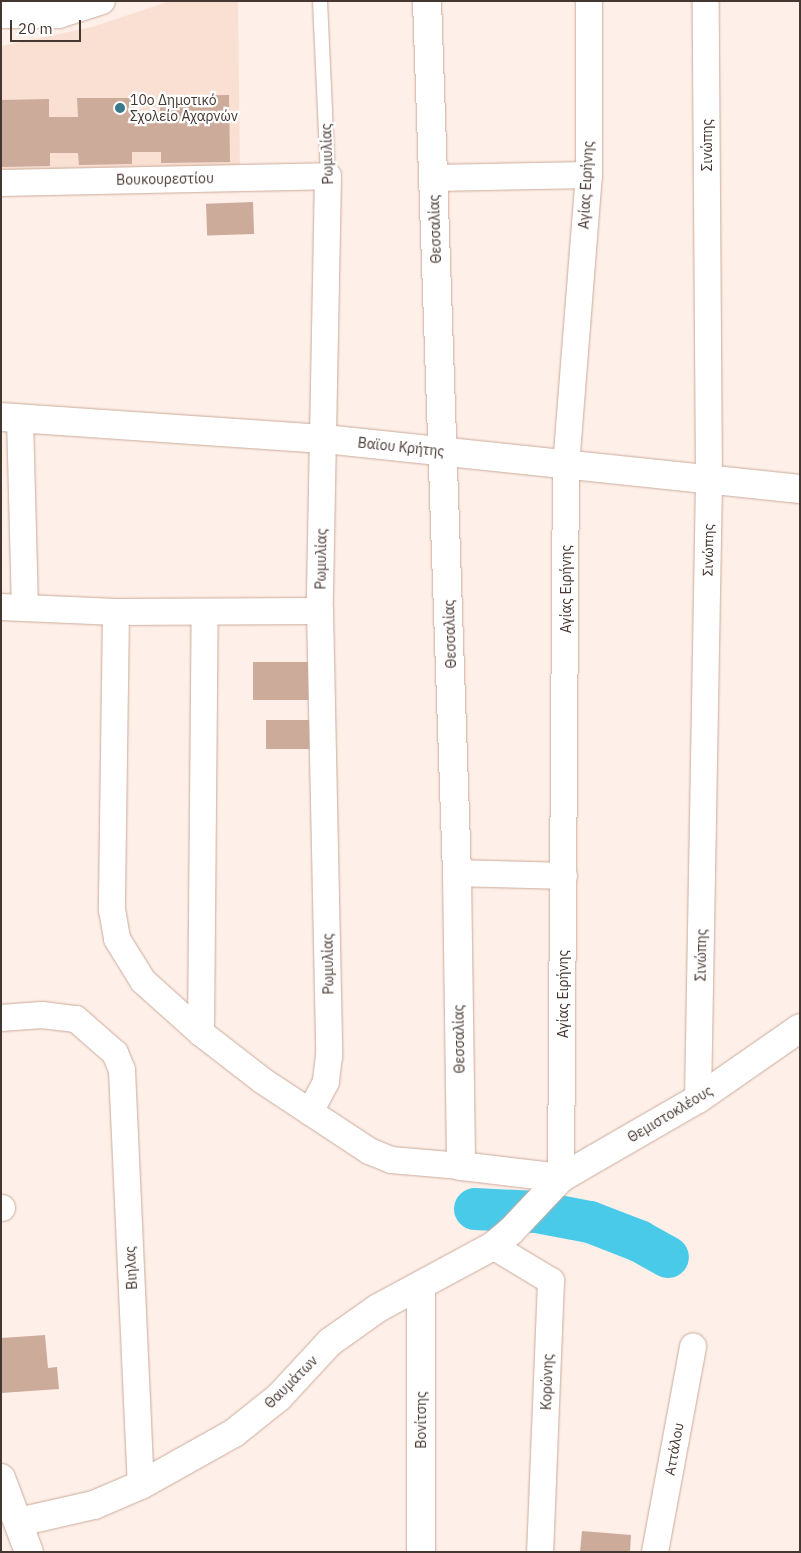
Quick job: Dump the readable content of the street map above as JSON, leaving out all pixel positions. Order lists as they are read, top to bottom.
{
  "streets": {
    "street": [
      "Σινώπης",
      "Ρωμυλίας",
      "Βουκουρεστίου",
      "Αγίας Ειρήνης",
      "Θεσσαλίας",
      "Βαϊου Κρήτης",
      "Θεμιστοκλέους",
      "Βιηλας",
      "Θαυμάτων",
      "Κορώνης",
      "Βονίτσης",
      "Αττάλου"
    ]
  },
  "crossings": [
    ["Σινώπης", "Βαϊου Κρήτης"],
    ["Σινώπης", "Θεμιστοκλέους"],
    ["Ρωμυλίας", "Βουκουρεστίου"],
    ["Ρωμυλίας", "Βαϊου Κρήτης"],
    ["Αγίας Ειρήνης", "Βαϊου Κρήτης"],
    ["Αγίας Ειρήνης", "Θεμιστοκλέους"],
    ["Θεσσαλίας", "Βαϊου Κρήτης"],
    ["Θεμιστοκλέους", "Θαυμάτων"],
    ["Βιηλας", "Θαυμάτων"],
    ["Θαυμάτων", "Κορώνης"],
    ["Θαυμάτων", "Βονίτσης"]
  ],
  "places": ["10ο Δημοτικό Σχολείο Αχαρνών"],
  "scale_bar": "20 m"
}
